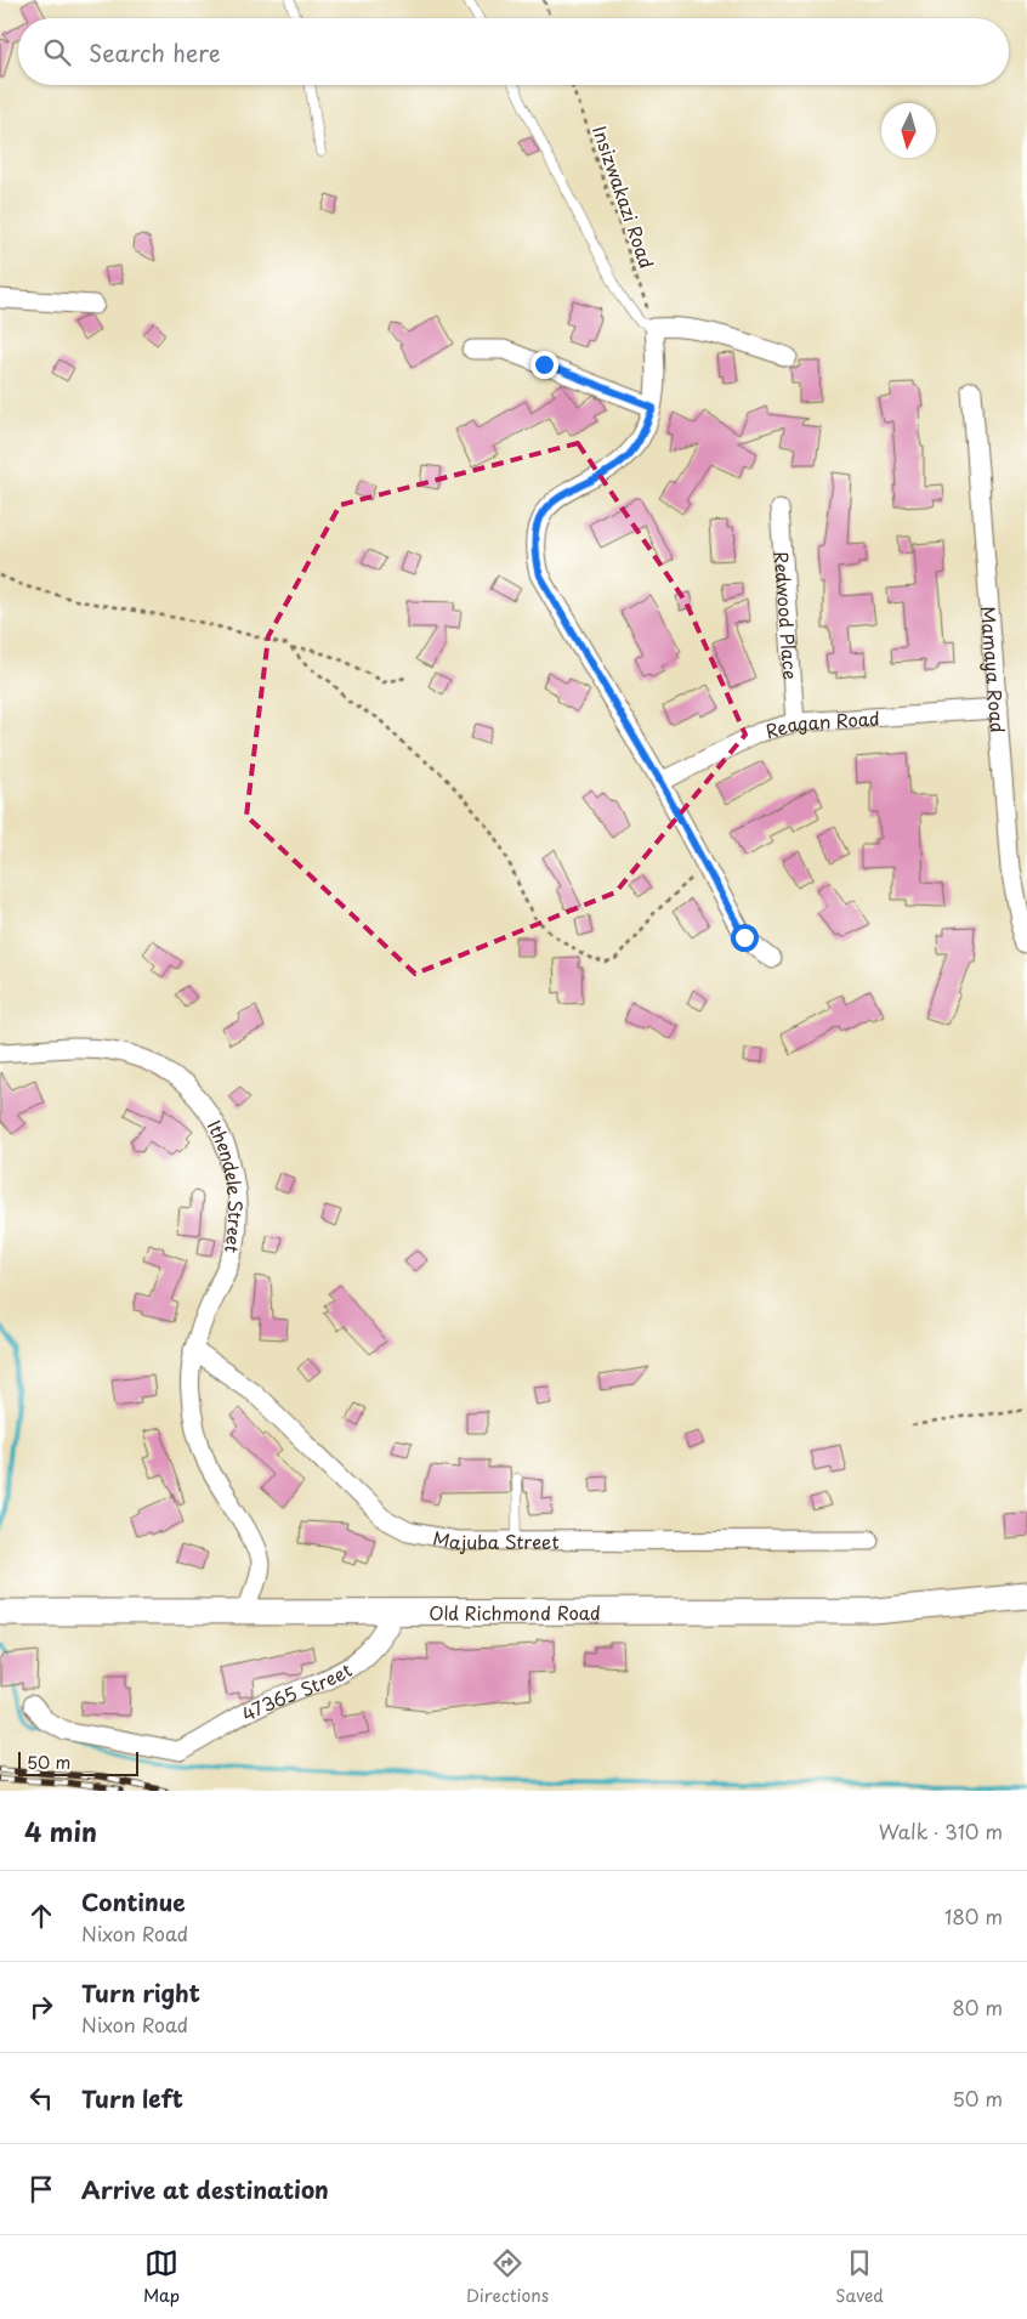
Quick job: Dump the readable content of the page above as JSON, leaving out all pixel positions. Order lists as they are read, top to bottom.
{
  "streets": {
    "street": [
      "Redwood Place",
      "Mamaya Road",
      "Reagan Road",
      "Ithendele Street",
      "Majuba Street",
      "Old Richmond Road",
      "47365 Street"
    ],
    "path": ["Insizwakazi Road"]
  },
  "crossings": [
    ["Redwood Place", "Reagan Road"],
    ["Mamaya Road", "Reagan Road"],
    ["Ithendele Street", "Majuba Street"],
    ["Ithendele Street", "Old Richmond Road"],
    ["Old Richmond Road", "47365 Street"]
  ],
  "scale_bar": "50 m",
  "north": "bottom",
  "page": {
    "search": "Search here",
    "scale": "50 m",
    "heading": ["4 min", "Walk · 310 m"],
    "list": [
      ["Continue", "Nixon Road", "180 m"],
      ["Turn right", "Nixon Road", "80 m"],
      ["Turn left", "50 m"],
      "Arrive at destination"
    ],
    "nav": ["Map", "Directions", "Saved"]
  }
}
